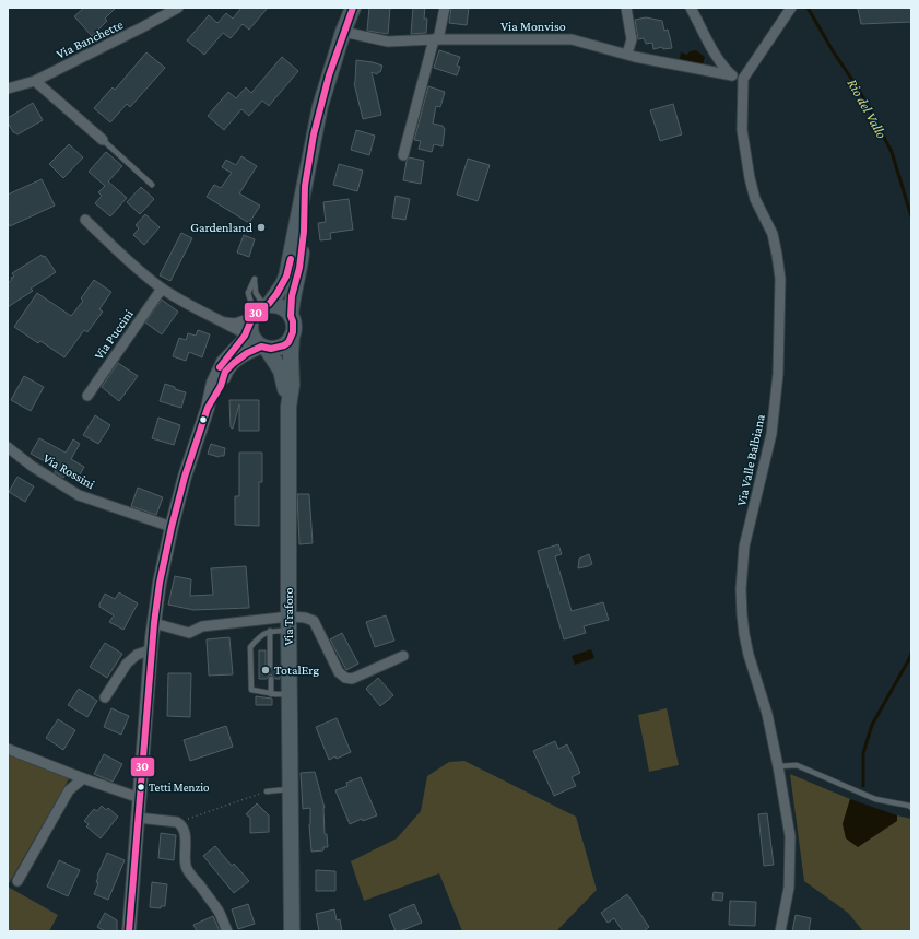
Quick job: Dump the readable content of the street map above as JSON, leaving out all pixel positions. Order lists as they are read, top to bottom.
{
  "streets": {
    "main road": ["Via Traforo"],
    "street": [
      "Via Monviso",
      "Via Banchette",
      "Via Puccini",
      "Via Valle Balbiana",
      "Via Rossini"
    ]
  },
  "crossings": [
    ["Via Monviso", "Via Valle Balbiana"]
  ],
  "water": ["Rio del Vallo"],
  "places": ["Gardenland", "TotalErg", "Tetti Menzio"],
  "lines": ["transit line 30"]
}
